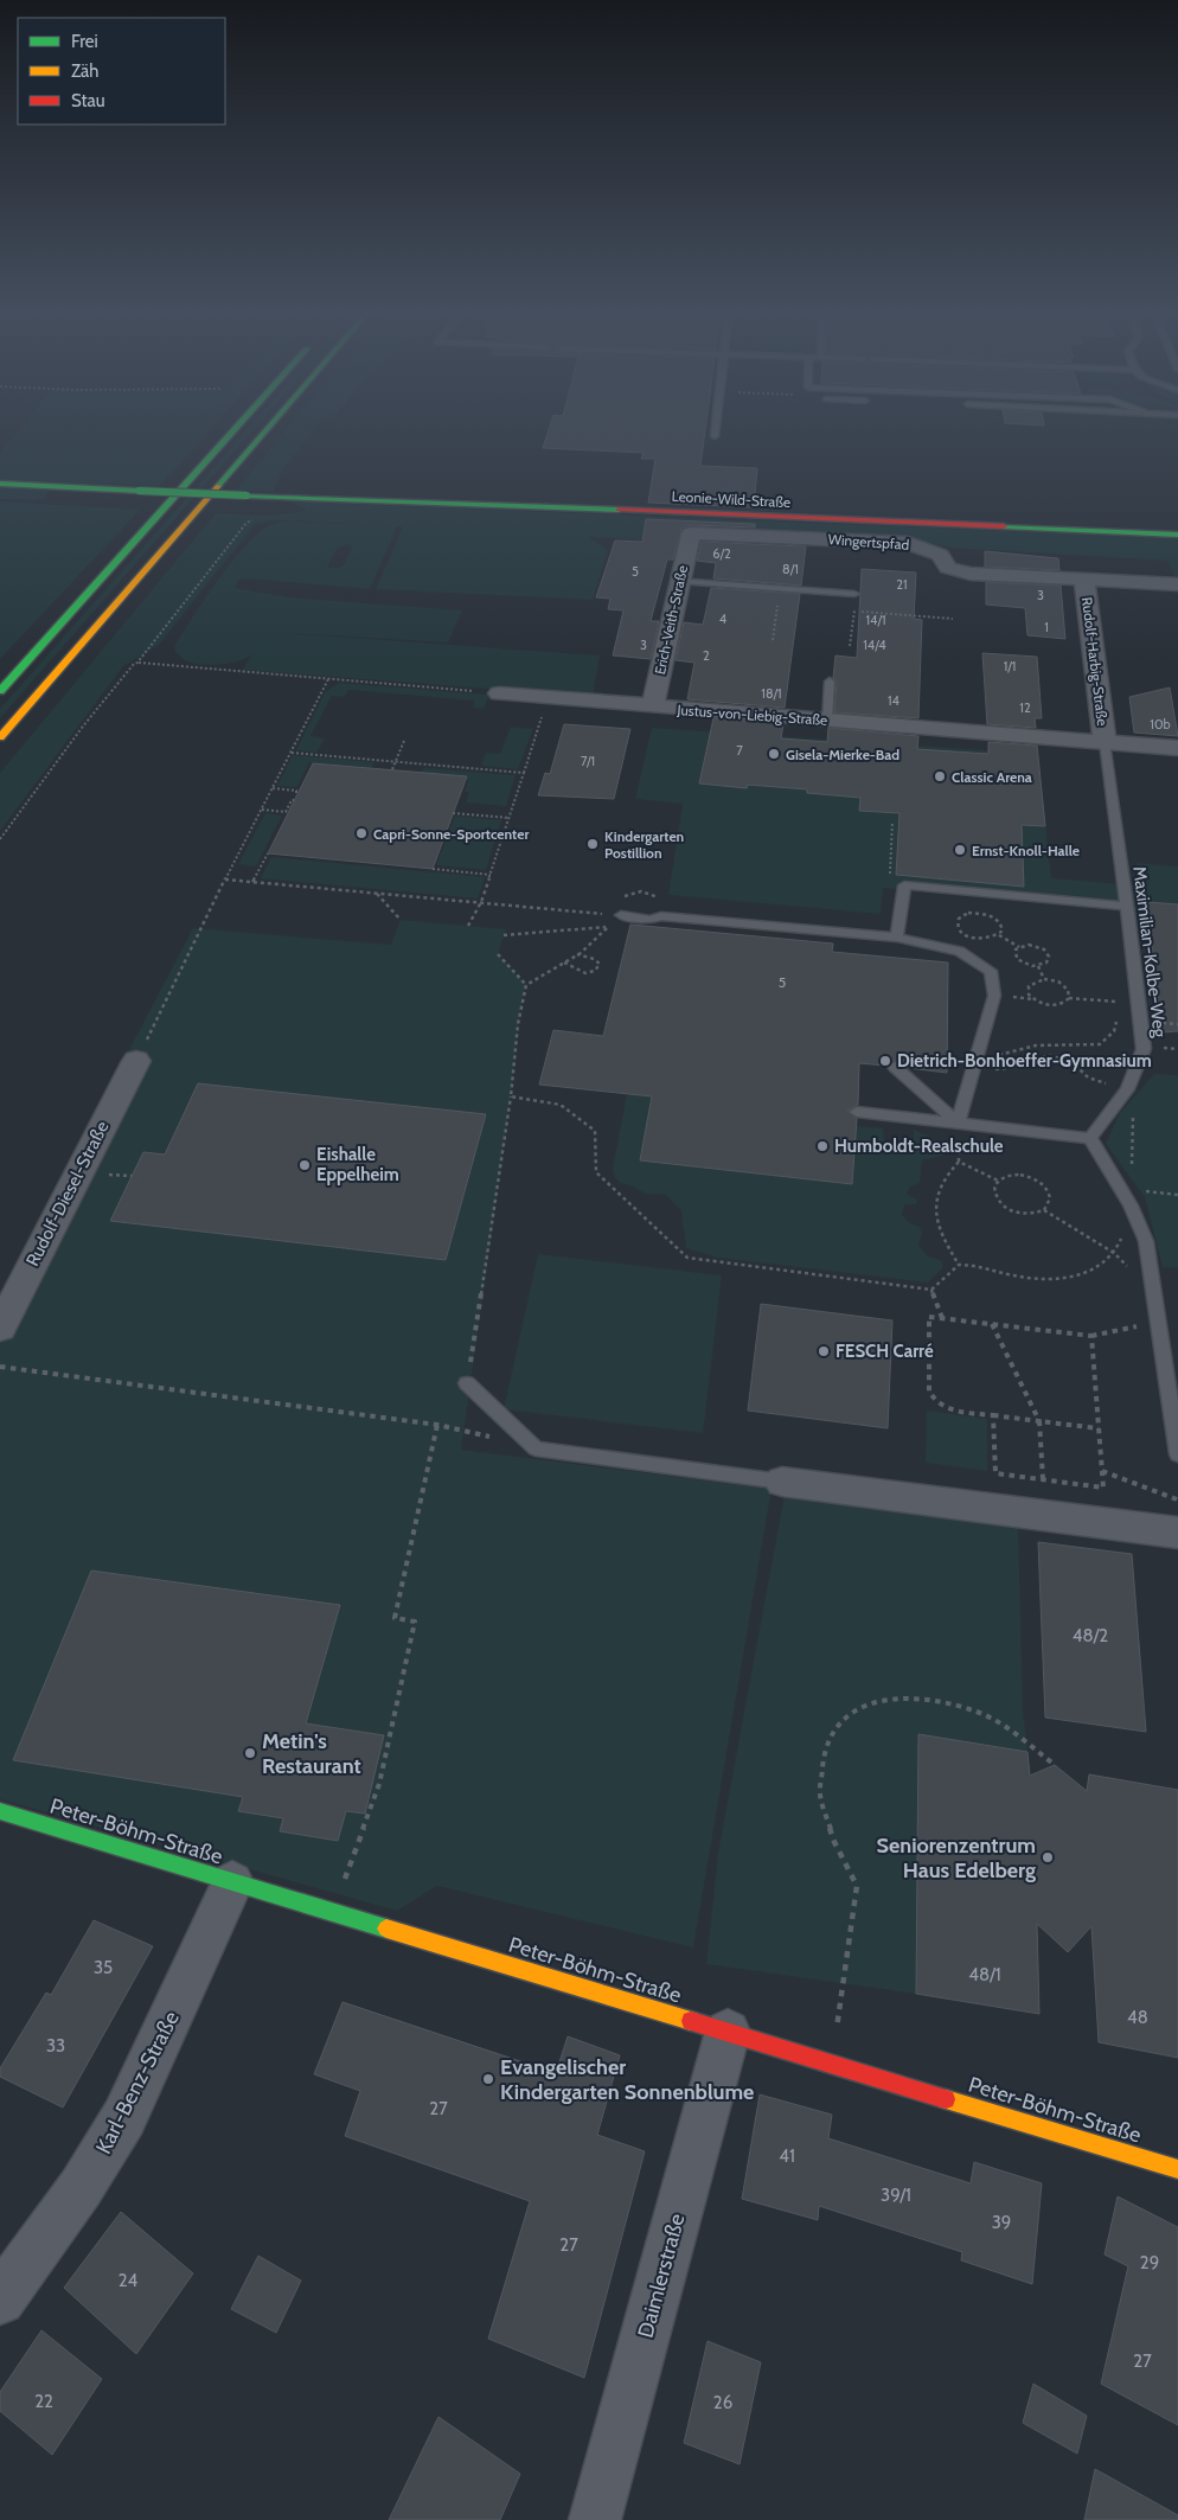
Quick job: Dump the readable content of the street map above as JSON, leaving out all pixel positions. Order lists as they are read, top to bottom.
{
  "streets": {
    "main road": ["Leonie-Wild-Straße", "Peter-Böhm-Straße"],
    "street": [
      "Wingertspfad",
      "Erich-Veith-Straße",
      "Rudolf-Harbig-Straße",
      "Justus-von-Liebig-Straße",
      "Rudolf-Diesel-Straße",
      "Karl-Benz-Straße",
      "Daimlerstraße"
    ],
    "lane": ["Maximilian-Kolbe-Weg"]
  },
  "crossings": [
    ["Wingertspfad", "Erich-Veith-Straße"],
    ["Wingertspfad", "Rudolf-Harbig-Straße"],
    ["Erich-Veith-Straße", "Justus-von-Liebig-Straße"],
    ["Rudolf-Harbig-Straße", "Justus-von-Liebig-Straße"],
    ["Rudolf-Harbig-Straße", "Maximilian-Kolbe-Weg"],
    ["Justus-von-Liebig-Straße", "Maximilian-Kolbe-Weg"],
    ["Peter-Böhm-Straße", "Karl-Benz-Straße"],
    ["Peter-Böhm-Straße", "Daimlerstraße"]
  ],
  "places": [
    "Gisela-Mierke-Bad",
    "Classic Arena",
    "Capri-Sonne-Sportcenter",
    "Kindergarten Postillion",
    "Ernst-Knoll-Halle",
    "Dietrich-Bonhoeffer-Gymnasium",
    "Humboldt-Realschule",
    "Eishalle Eppelheim",
    "FESCH Carré",
    "Metin's Restaurant",
    "Seniorenzentrum Haus Edelberg",
    "Evangelischer Kindergarten Sonnenblume"
  ],
  "house_numbers": [
    "6/2",
    "8/1",
    "5",
    "21",
    "3",
    "4",
    "14/1",
    "1",
    "3",
    "14/4",
    "2",
    "1/1",
    "18/1",
    "14",
    "12",
    "10b",
    "7",
    "7/1",
    "5",
    "48/2",
    "35",
    "48/1",
    "48",
    "33",
    "27",
    "41",
    "39/1",
    "39",
    "27",
    "29",
    "24",
    "27",
    "22",
    "26"
  ],
  "legend": ["Frei", "Zäh", "Stau"]
}
